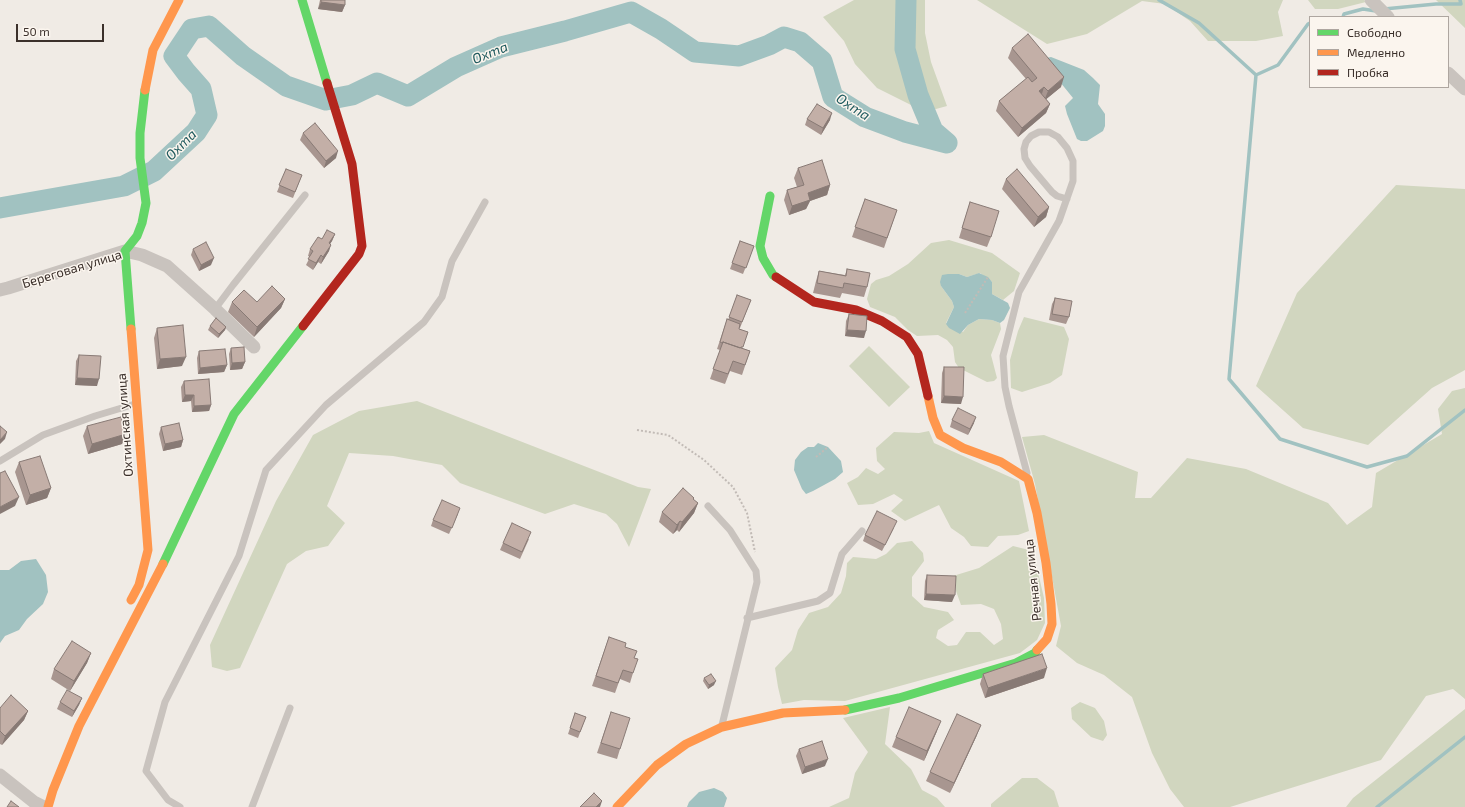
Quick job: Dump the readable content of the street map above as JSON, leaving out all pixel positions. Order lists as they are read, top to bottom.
{
  "streets": {
    "street": ["Береговая улица", "Охтинская улица", "Речная улица"]
  },
  "crossings": [
    ["Береговая улица", "Охтинская улица"]
  ],
  "water": ["Охта"],
  "legend": ["Свободно", "Медленно", "Пробка"],
  "scale_bar": "50 m"
}
